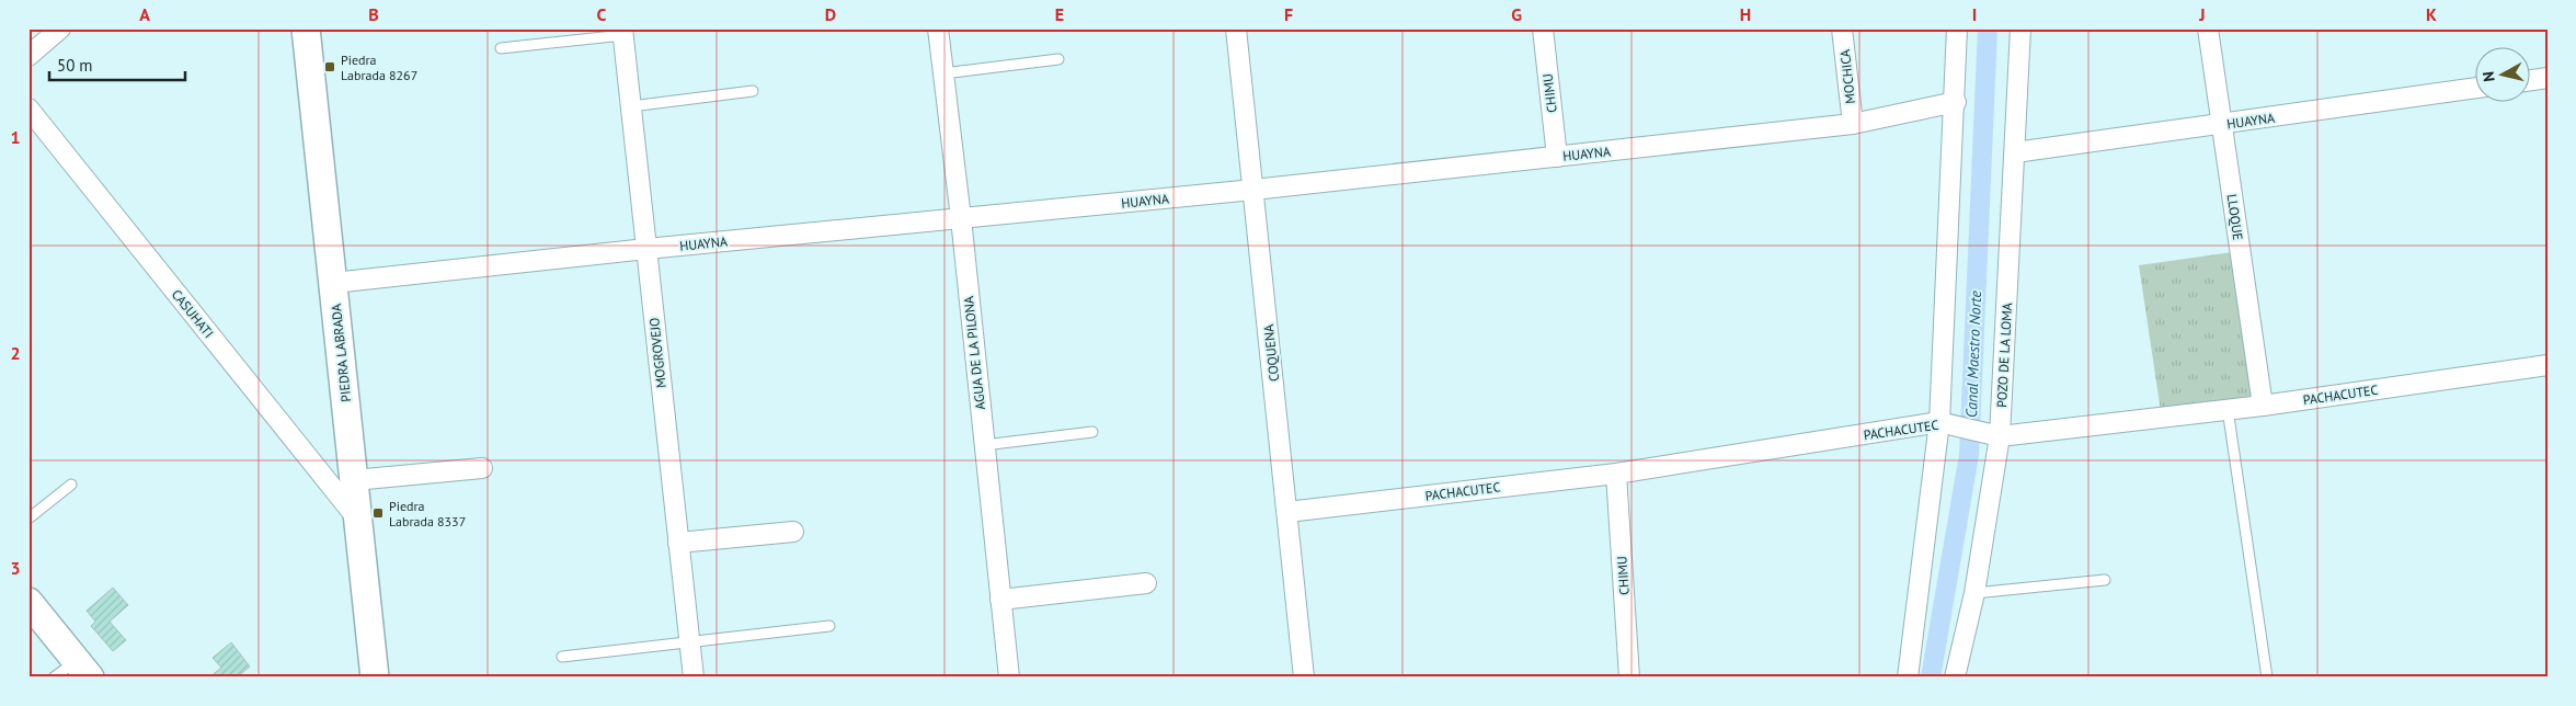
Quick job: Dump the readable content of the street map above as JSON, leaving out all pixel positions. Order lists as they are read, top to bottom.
{
  "streets": {
    "main road": ["PIEDRA LABRADA"],
    "street": [
      "MOCHICA",
      "CHIMU",
      "HUAYNA",
      "LLOQUE",
      "CASUHATI",
      "MOGROVEJO",
      "AGUA DE LA PILONA",
      "COQUENA",
      "POZO DE LA LOMA",
      "PACHACUTEC"
    ]
  },
  "crossings": [
    ["MOCHICA", "HUAYNA"],
    ["CHIMU", "HUAYNA"],
    ["CHIMU", "PACHACUTEC"],
    ["HUAYNA", "LLOQUE"],
    ["HUAYNA", "PIEDRA LABRADA"],
    ["HUAYNA", "MOGROVEJO"],
    ["HUAYNA", "AGUA DE LA PILONA"],
    ["HUAYNA", "COQUENA"],
    ["HUAYNA", "POZO DE LA LOMA"],
    ["LLOQUE", "PACHACUTEC"],
    ["CASUHATI", "PIEDRA LABRADA"],
    ["COQUENA", "PACHACUTEC"],
    ["POZO DE LA LOMA", "PACHACUTEC"]
  ],
  "water": ["Canal Maestro Norte"],
  "places": {
    "transit": ["Piedra Labrada 8267", "Piedra Labrada 8337"]
  },
  "scale_bar": "50 m",
  "north": "left",
  "grid": {
    "columns": [
      "A",
      "B",
      "C",
      "D",
      "E",
      "F",
      "G",
      "H",
      "I",
      "J",
      "K"
    ],
    "rows": ["1", "2", "3"]
  }
}
